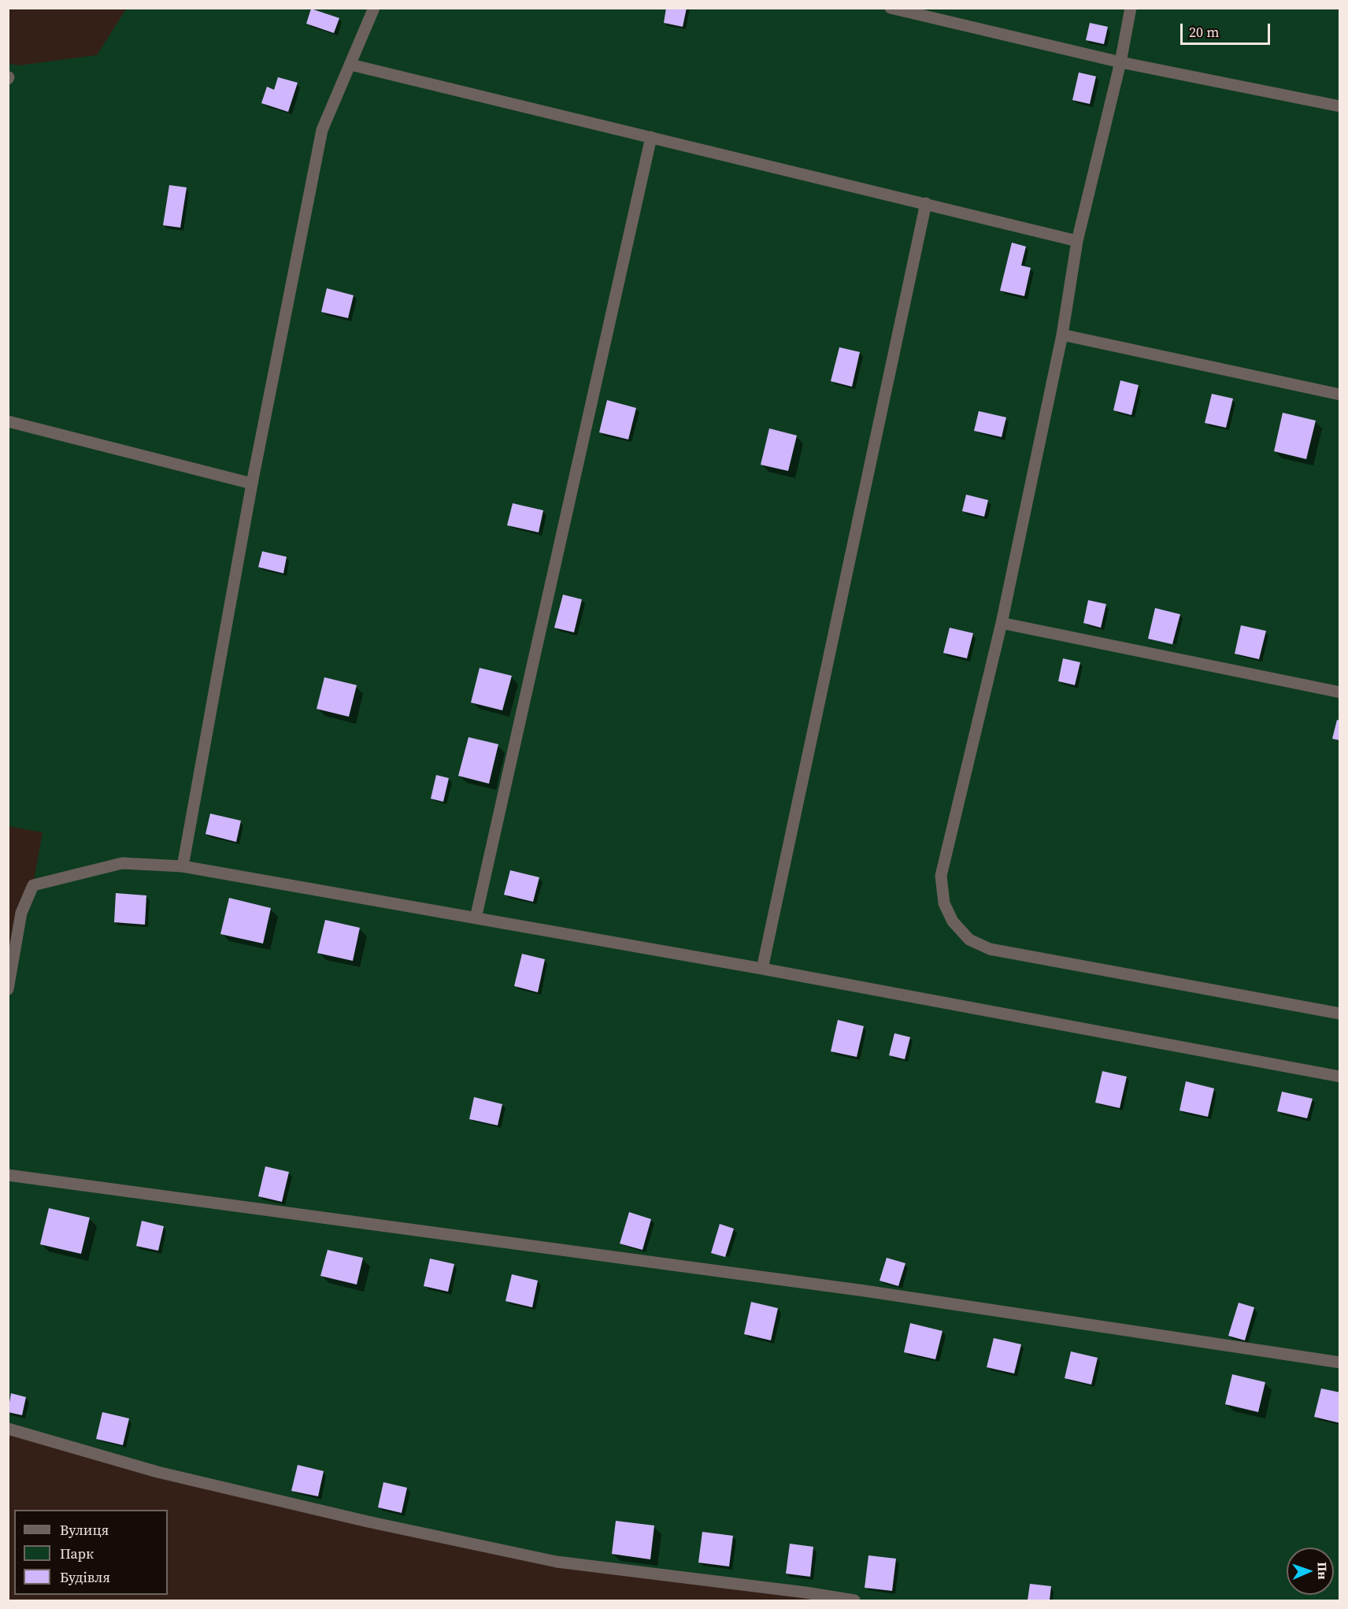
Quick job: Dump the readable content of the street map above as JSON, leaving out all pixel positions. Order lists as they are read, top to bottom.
{
  "legend": ["Вулиця", "Парк", "Будівля"],
  "scale_bar": "20 m",
  "north": "right"
}
